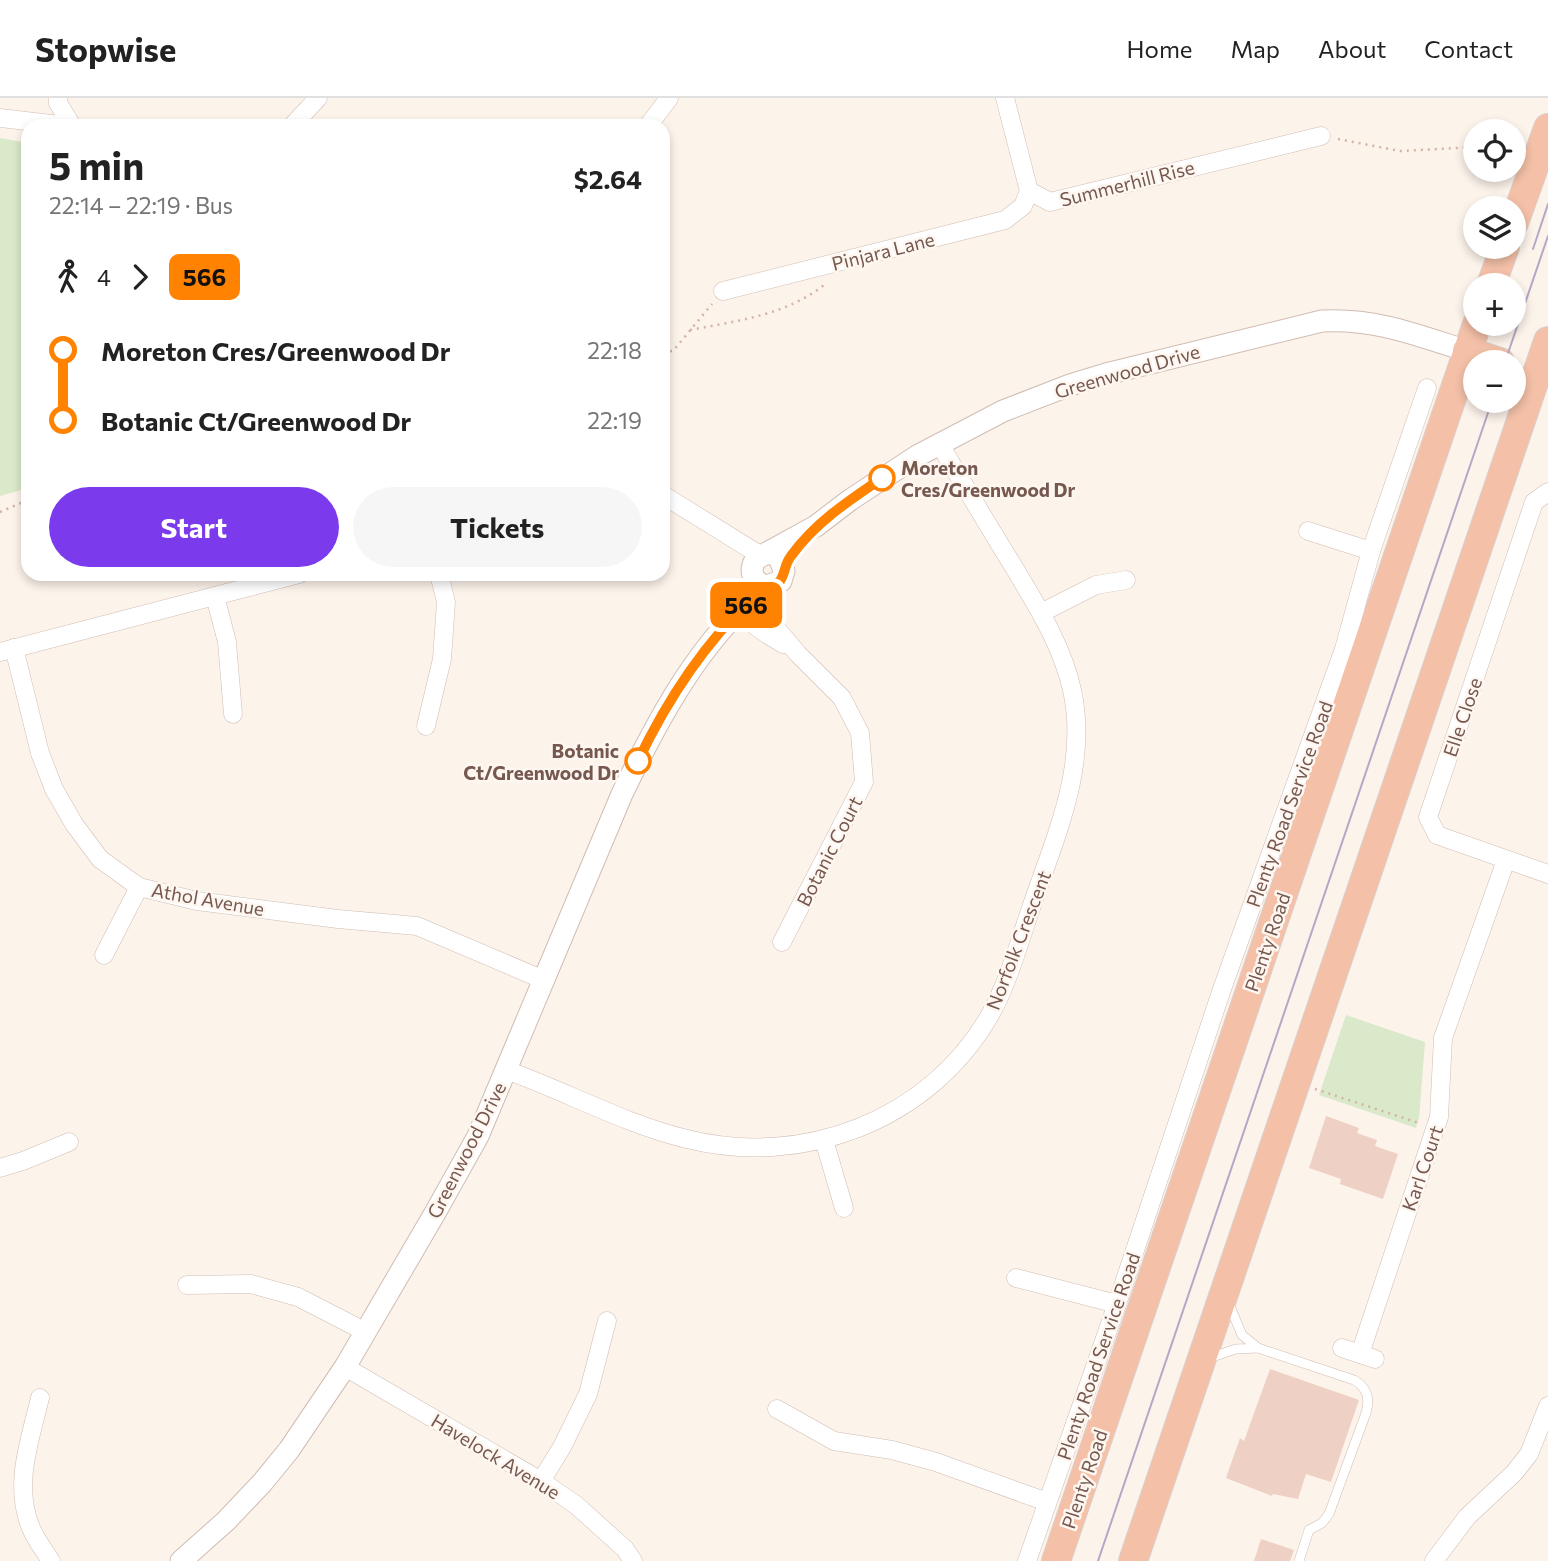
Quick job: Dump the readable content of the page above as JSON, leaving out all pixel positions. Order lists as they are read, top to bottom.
{
  "streets": {
    "highway": ["Plenty Road"],
    "street": [
      "Summerhill Rise",
      "Pinjara Lane",
      "Greenwood Drive",
      "Elle Close",
      "Plenty Road Service Road",
      "Botanic Court",
      "Athol Avenue",
      "Norfolk Crescent",
      "Karl Court",
      "Havelock Avenue"
    ]
  },
  "crossings": [
    ["Summerhill Rise", "Pinjara Lane"],
    ["Greenwood Drive", "Botanic Court"],
    ["Greenwood Drive", "Athol Avenue"],
    ["Greenwood Drive", "Norfolk Crescent"],
    ["Greenwood Drive", "Havelock Avenue"],
    ["Elle Close", "Karl Court"],
    ["Plenty Road Service Road", "Plenty Road"]
  ],
  "places": ["Moreton Cres/Greenwood Dr", "Botanic Ct/Greenwood Dr"],
  "lines": ["bus line 566"],
  "page": {
    "header": "Stopwise",
    "nav": [
      "Home",
      "Map",
      "About",
      "Contact"
    ],
    "on_map": "566",
    "map_buttons": ["+", "−"],
    "heading": ["5 min", "22:14 – 22:19 · Bus", "$2.64"],
    "legs": ["4", "566"],
    "list": [
      {
        "name": "Moreton Cres/Greenwood Dr",
        "value": "22:18"
      },
      {
        "name": "Botanic Ct/Greenwood Dr",
        "value": "22:19"
      }
    ],
    "buttons": ["Start", "Tickets"]
  }
}
